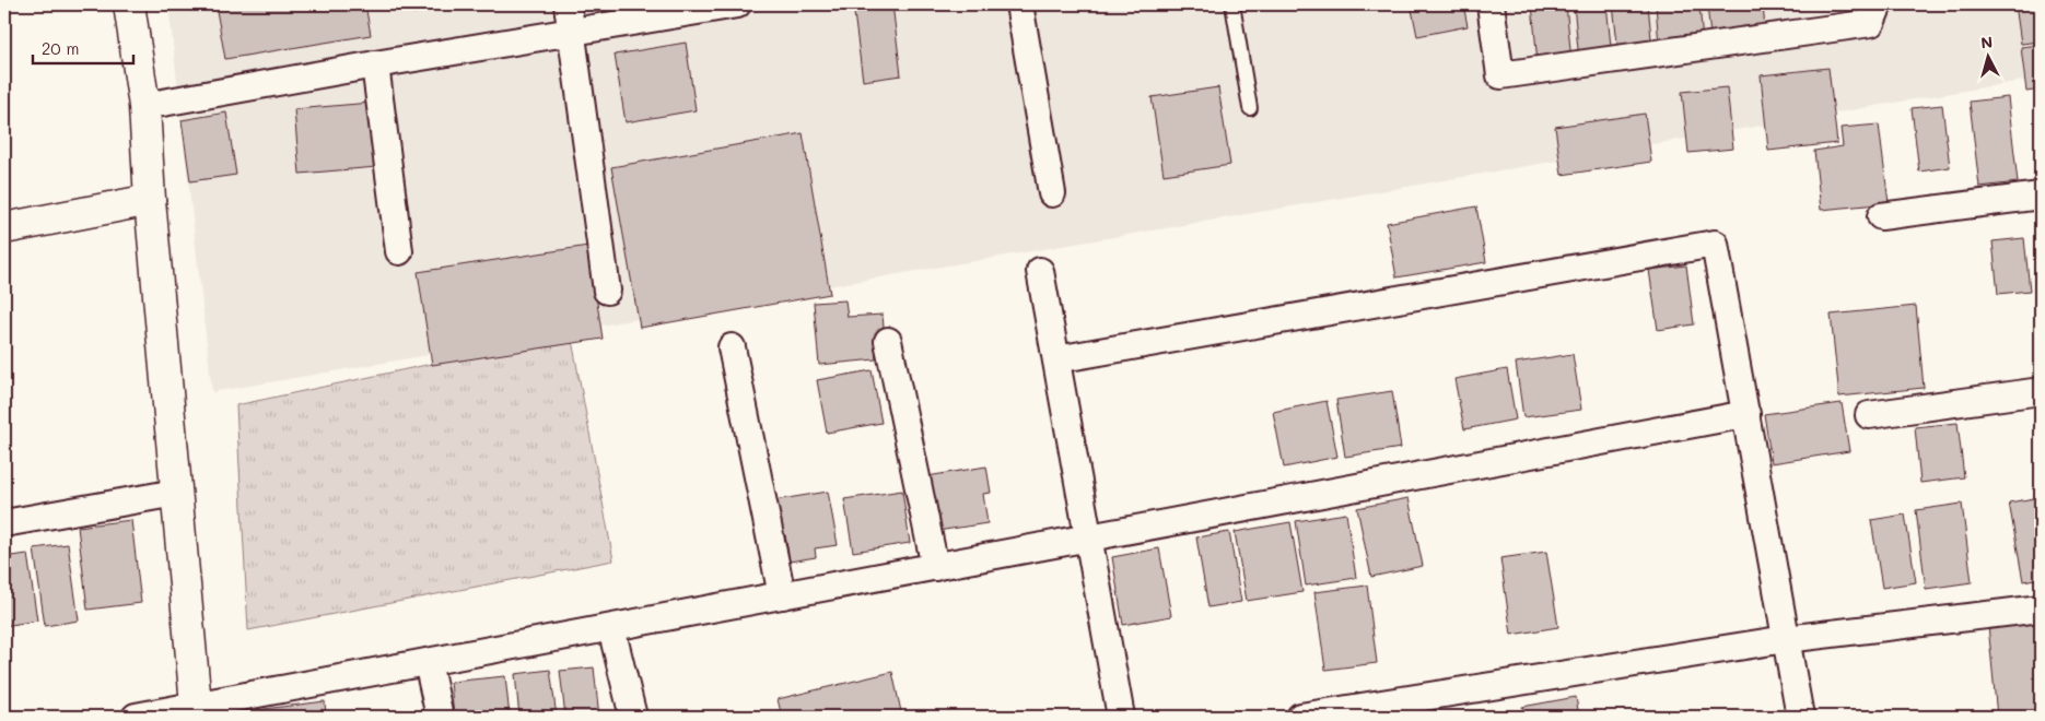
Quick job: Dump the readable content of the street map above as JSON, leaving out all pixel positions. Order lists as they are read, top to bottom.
{
  "scale_bar": "20 m",
  "north": "top"
}
